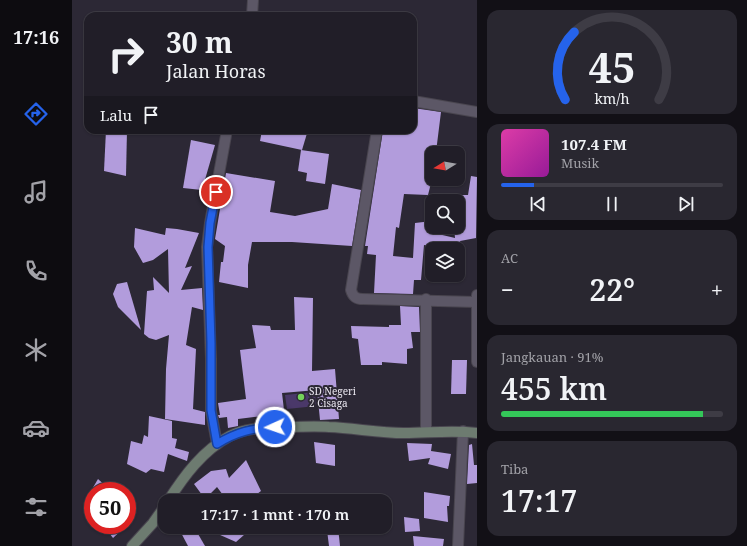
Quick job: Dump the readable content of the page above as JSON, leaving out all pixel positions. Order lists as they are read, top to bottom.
{
  "places": ["SD Negeri 2 Cisaga"],
  "north": "left",
  "page": {
    "tabs": "17:16",
    "turn": ["30 m", "Jalan Horas"],
    "then": "Lalu",
    "song": ["107.4 FM", "Musik"],
    "tile": [
      "AC",
      ["Jangkauan · 91%", "455 km"],
      ["Tiba", "17:17"]
    ],
    "heat": ["−", "22°", "+"],
    "limit": "50",
    "trip": "17:17 · 1 mnt · 170 m",
    "gauge": ["45", "km/h"]
  }
}
